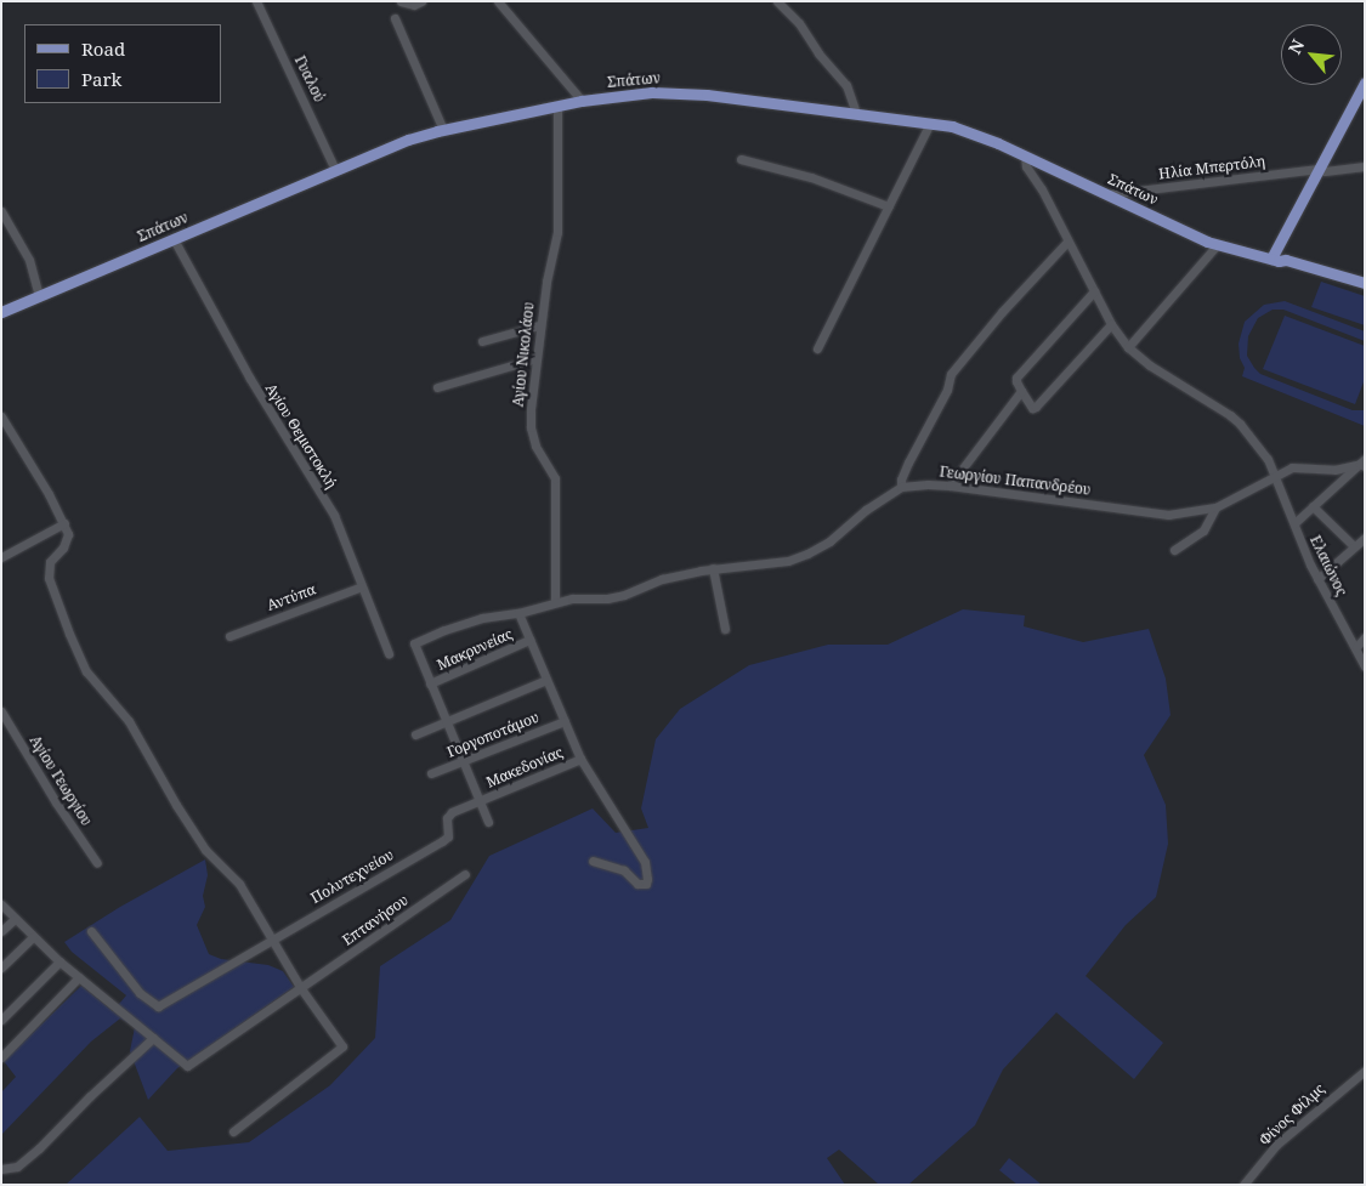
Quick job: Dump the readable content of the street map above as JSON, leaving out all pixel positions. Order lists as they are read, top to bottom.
{
  "streets": {
    "main road": ["Σπάτων"],
    "street": [
      "Γυαλού",
      "Ηλία Μπερτόλη",
      "Αγίου Νικολάου",
      "Αγίου Θεμιστοκλή",
      "Γεωργίου Παπανδρέου",
      "Ελαιώνος",
      "Αντύπα",
      "Μακρυνείας",
      "Γοργοποτάμου",
      "Μακεδονίας",
      "Αγίου Γεωργίου",
      "Πολυτεχνείου",
      "Επτανήσου",
      "Φίνος Φίλμς"
    ]
  },
  "crossings": [
    ["Γυαλού", "Σπάτων"],
    ["Σπάτων", "Ηλία Μπερτόλη"],
    ["Σπάτων", "Αγίου Νικολάου"],
    ["Σπάτων", "Αγίου Θεμιστοκλή"],
    ["Σπάτων", "Ελαιώνος"],
    ["Αγίου Νικολάου", "Γεωργίου Παπανδρέου"],
    ["Αγίου Θεμιστοκλή", "Αντύπα"],
    ["Γεωργίου Παπανδρέου", "Ελαιώνος"],
    ["Γεωργίου Παπανδρέου", "Μακρυνείας"],
    ["Μακεδονίας", "Πολυτεχνείου"]
  ],
  "legend": ["Road", "Park"],
  "north": "top left"
}
